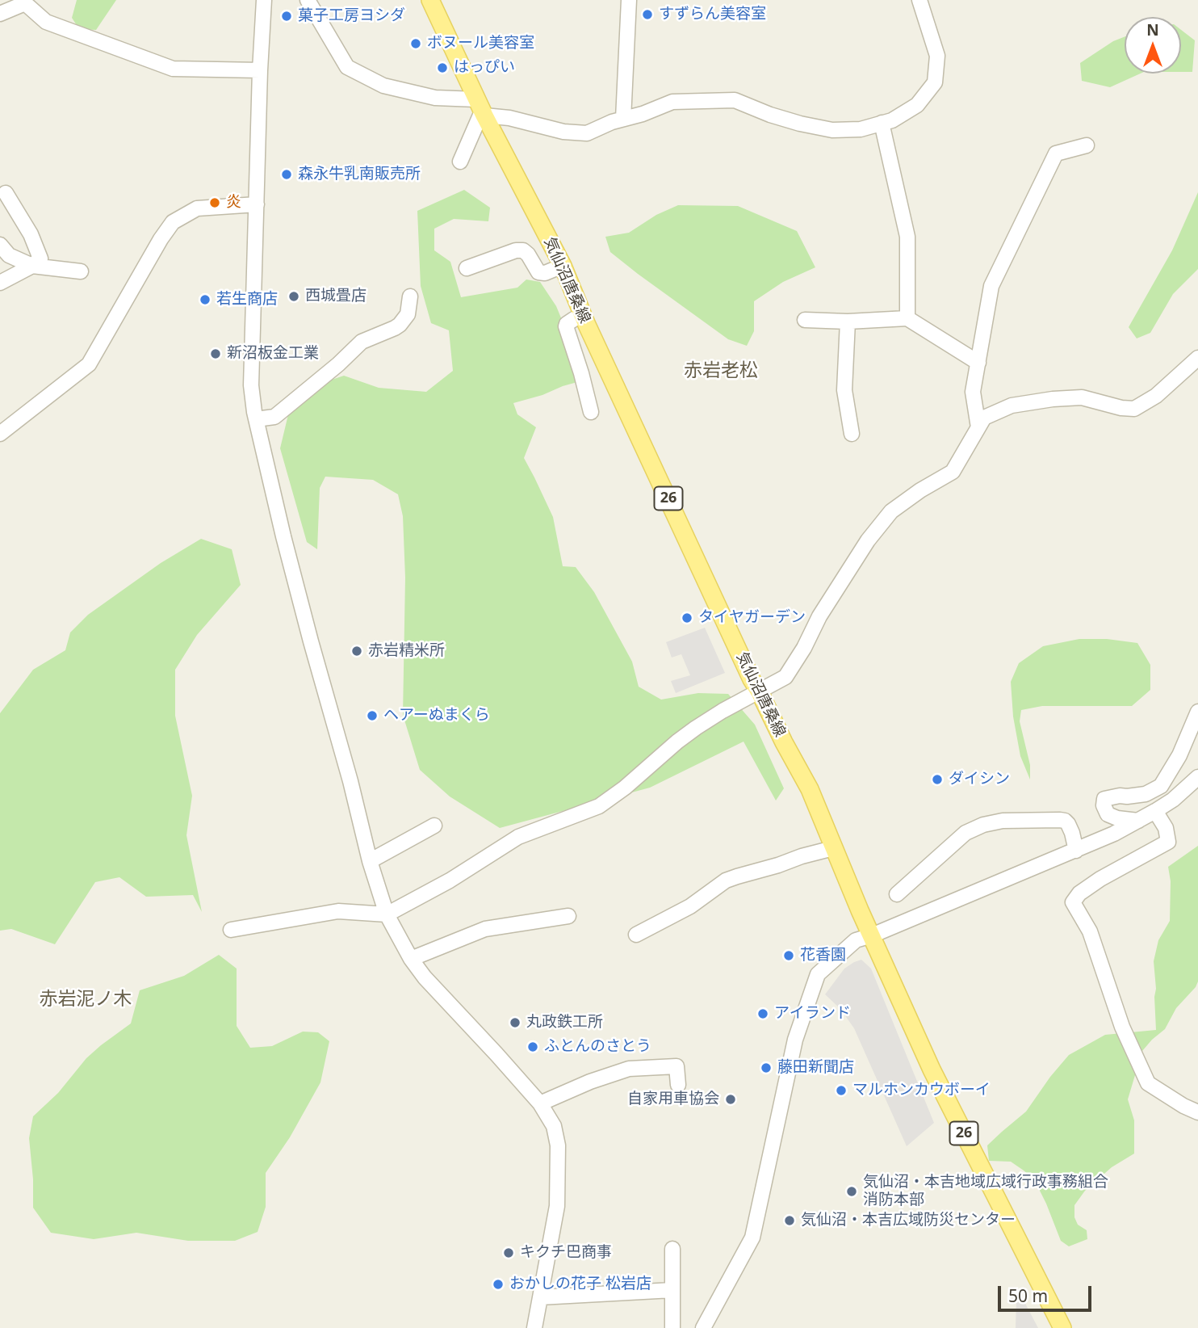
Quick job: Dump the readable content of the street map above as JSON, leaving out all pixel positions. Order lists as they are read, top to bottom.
{
  "streets": {
    "main road": ["気仙沼唐桑線", "26"]
  },
  "districts": ["赤岩老松", "赤岩泥ノ木"],
  "places": [
    "すずらん美容室",
    "菓子工房ヨシダ",
    "ボヌール美容室",
    "はっぴい",
    "森永牛乳南販売所",
    "炎",
    "西城畳店",
    "若生商店",
    "新沼板金工業",
    "タイヤガーデン",
    "赤岩精米所",
    "ヘアーぬまくら",
    "ダイシン",
    "花香園",
    "アイランド",
    "丸政鉄工所",
    "ふとんのさとう",
    "藤田新聞店",
    "マルホンカウボーイ",
    "自家用車協会",
    "気仙沼・本吉地域広域行政事務組合 消防本部",
    "気仙沼・本吉広域防災センター",
    "キクチ巴商事",
    "おかしの花子 松岩店"
  ],
  "scale_bar": "50 m",
  "north": "top"
}
